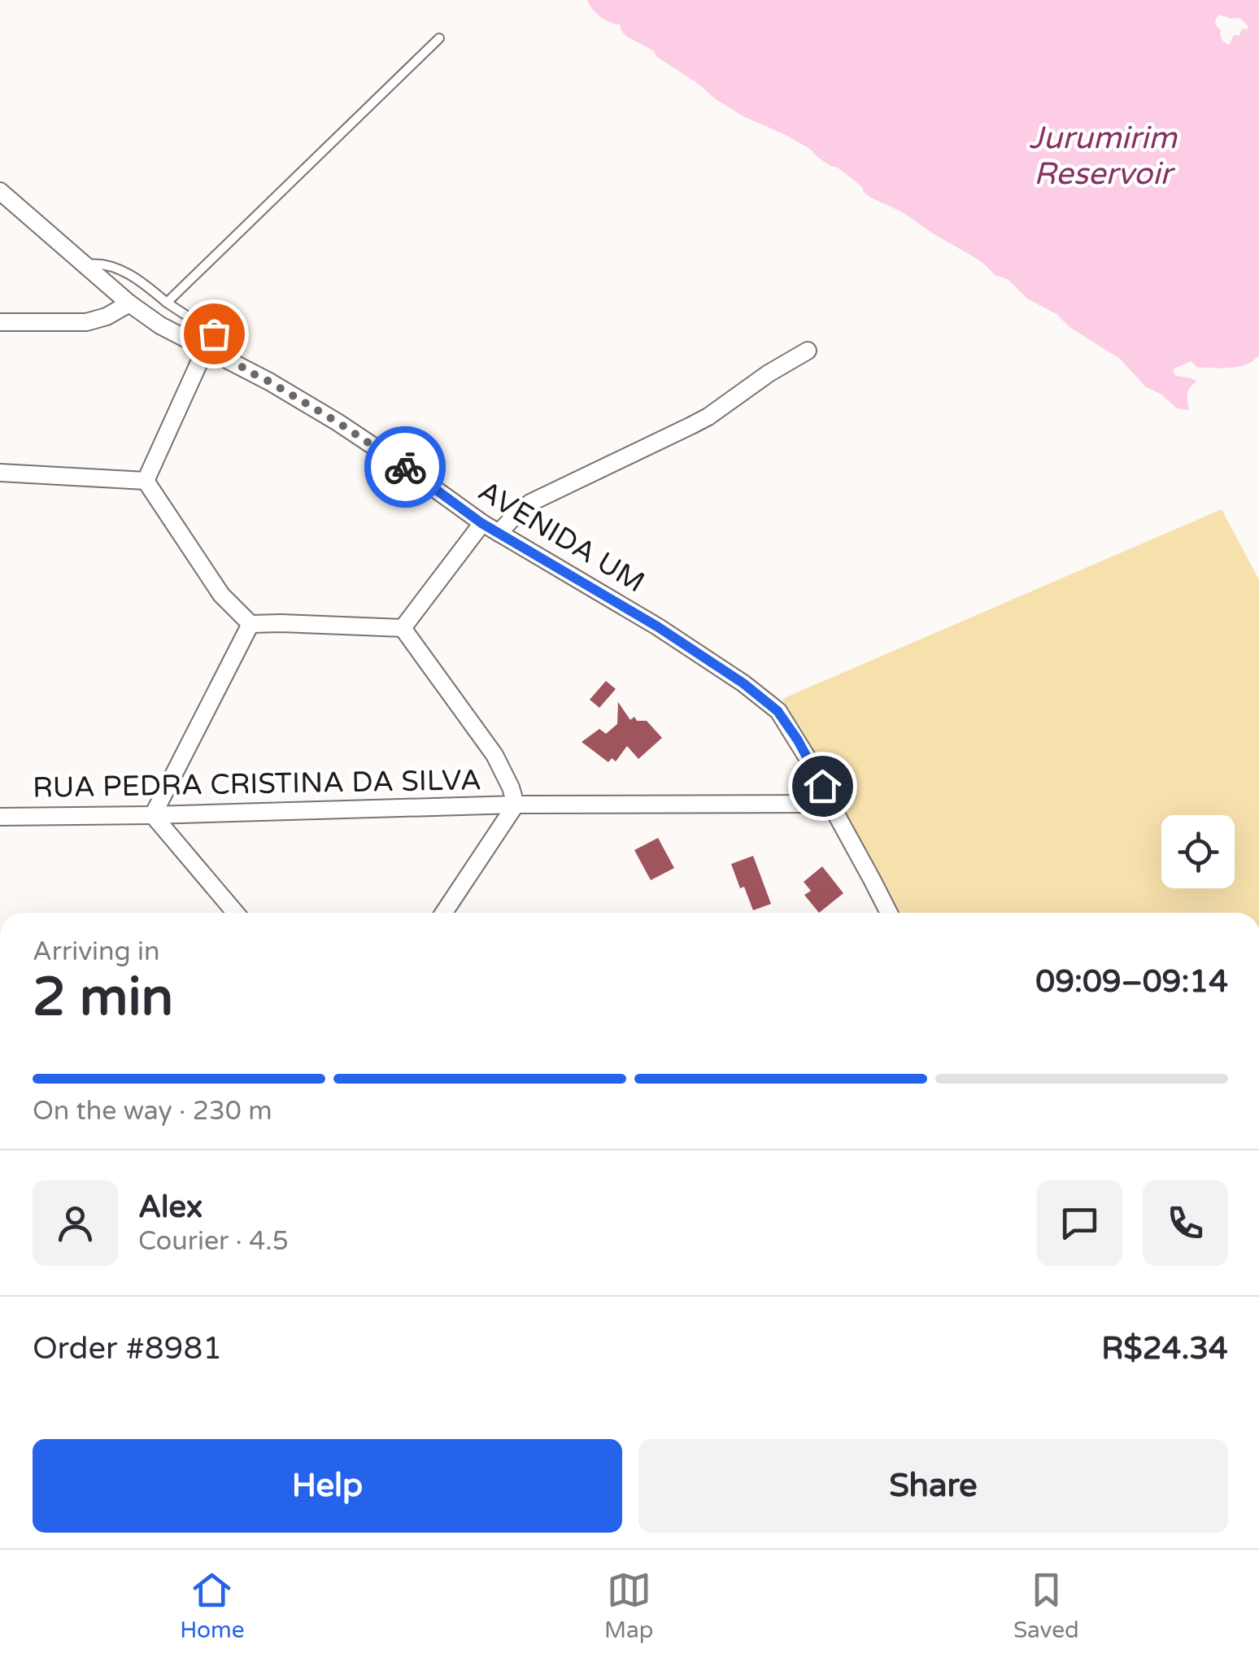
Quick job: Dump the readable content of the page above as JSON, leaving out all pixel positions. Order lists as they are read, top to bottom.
{
  "streets": {
    "street": ["AVENIDA UM", "RUA PEDRA CRISTINA DA SILVA"]
  },
  "crossings": [
    ["AVENIDA UM", "RUA PEDRA CRISTINA DA SILVA"]
  ],
  "water": ["Jurumirim Reservoir"],
  "page": {
    "heading": ["2 min", "Arriving in", "09:09–09:14"],
    "panel": [
      "Alex",
      "Courier · 4.5",
      "Order #8981",
      "R$24.34"
    ],
    "bar": "On the way · 230 m",
    "buttons": ["Help", "Share"],
    "tabs": ["Home", "Map", "Saved"]
  }
}
